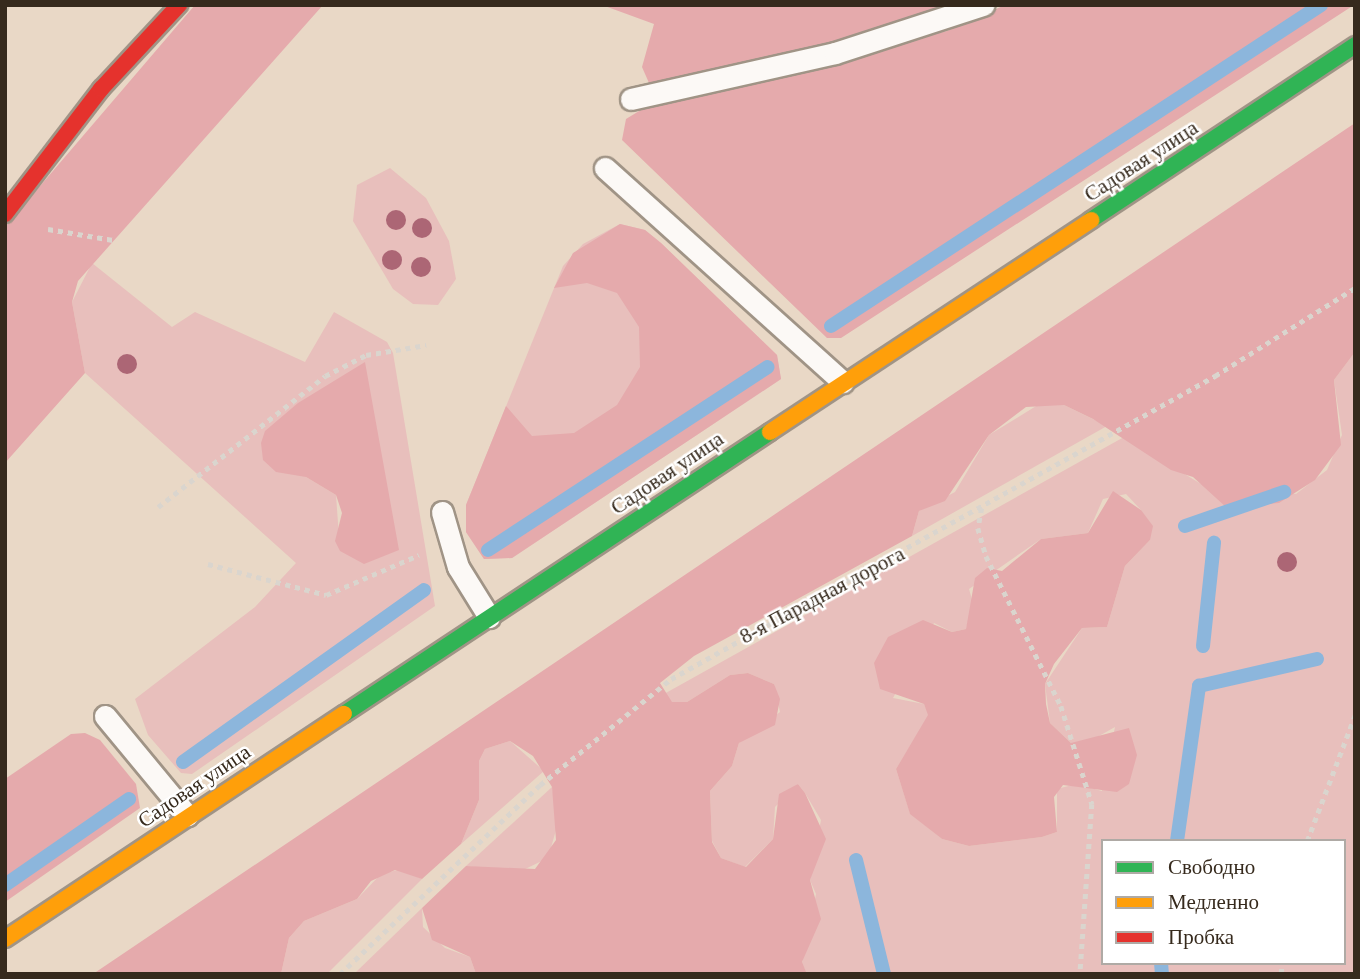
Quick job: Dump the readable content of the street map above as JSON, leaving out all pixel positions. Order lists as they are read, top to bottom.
{
  "streets": {
    "main road": ["Садовая улица"],
    "path": ["8-я Парадная дорога"]
  },
  "legend": ["Свободно", "Медленно", "Пробка"]
}
